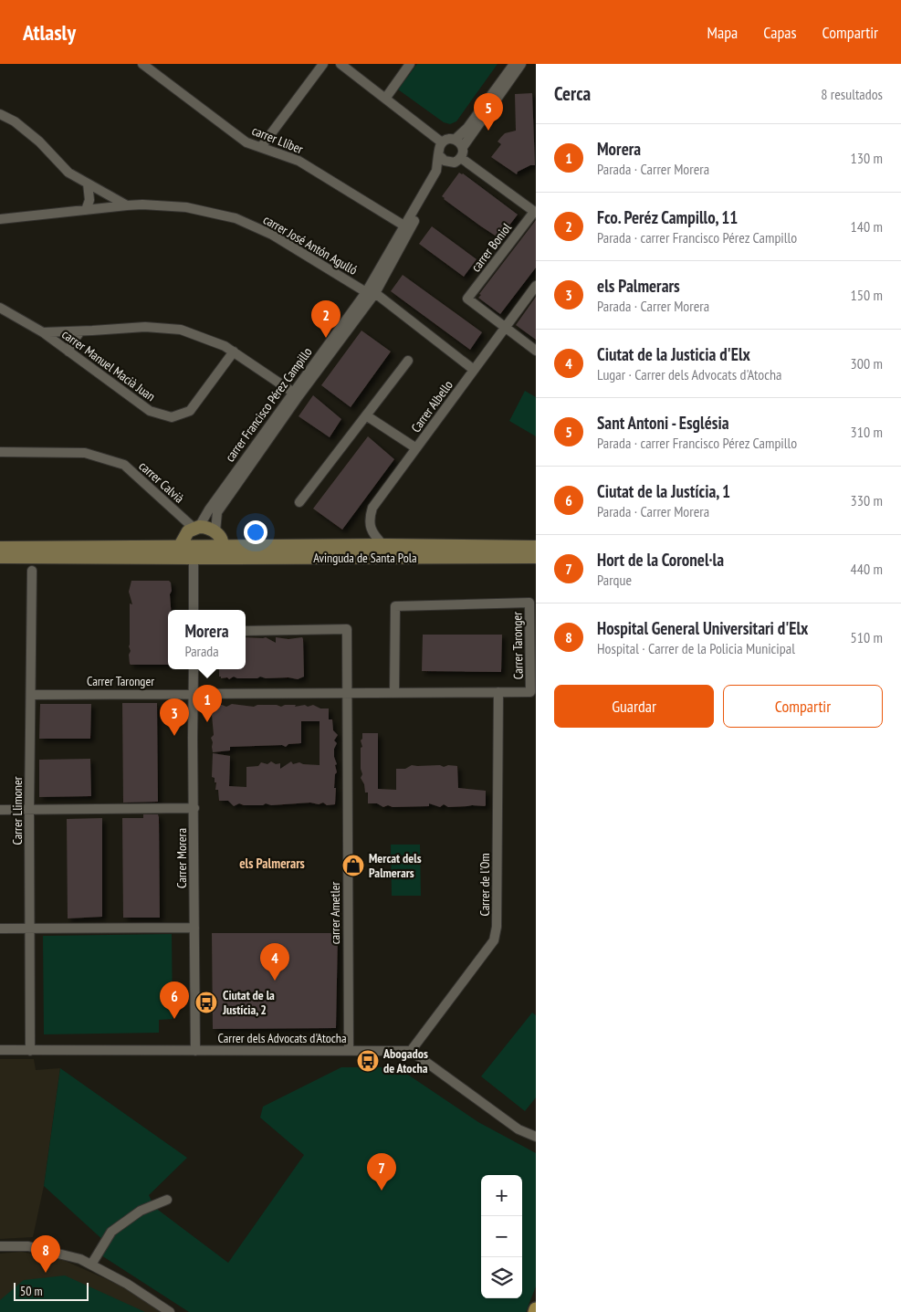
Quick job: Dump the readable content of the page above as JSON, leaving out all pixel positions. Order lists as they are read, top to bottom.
{
  "streets": {
    "main road": ["Avinguda de Santa Pola"],
    "street": [
      "carrer Llíber",
      "carrer José Antón Agulló",
      "carrer Boniol",
      "carrer Manuel Macià Juan",
      "carrer Francisco Pérez Campillo",
      "Carrer Albello",
      "carrer Calvià",
      "Carrer Taronger",
      "Carrer Llimoner",
      "Carrer Morera",
      "Carrer de l'Om",
      "carrer Ametler",
      "Carrer dels Advocats d'Atocha"
    ]
  },
  "crossings": [
    ["carrer Llíber", "carrer Francisco Pérez Campillo"],
    ["carrer José Antón Agulló", "carrer Francisco Pérez Campillo"],
    ["carrer José Antón Agulló", "Carrer Albello"],
    ["carrer Boniol", "Carrer Albello"],
    ["carrer Francisco Pérez Campillo", "carrer Calvià"],
    ["Carrer Albello", "Avinguda de Santa Pola"],
    ["Carrer Taronger", "Carrer Llimoner"],
    ["Carrer Taronger", "Carrer Morera"],
    ["Carrer Taronger", "Carrer de l'Om"],
    ["Carrer Taronger", "carrer Ametler"],
    ["Carrer Llimoner", "Carrer dels Advocats d'Atocha"],
    ["Carrer Morera", "Carrer dels Advocats d'Atocha"],
    ["Carrer de l'Om", "Carrer dels Advocats d'Atocha"],
    ["carrer Ametler", "Carrer dels Advocats d'Atocha"]
  ],
  "districts": ["els Palmerars"],
  "places": {
    "shop": ["Mercat dels Palmerars"],
    "bus stop": ["Ciutat de la Justícia, 2", "Abogados de Atocha"]
  },
  "scale_bar": "50 m",
  "page": {
    "header": "Atlasly",
    "nav": ["Mapa", "Capas", "Compartir"],
    "heading": ["Cerca", "8 resultados"],
    "pins": [
      "5",
      "2",
      "1",
      "3",
      "4",
      "6",
      "7",
      "8"
    ],
    "list": [
      {
        "mark": "1",
        "name": "Morera",
        "note": "Parada · Carrer Morera",
        "value": "130 m"
      },
      {
        "mark": "2",
        "name": "Fco. Peréz Campillo, 11",
        "note": "Parada · carrer Francisco Pérez Campillo",
        "value": "140 m"
      },
      {
        "mark": "3",
        "name": "els Palmerars",
        "note": "Parada · Carrer Morera",
        "value": "150 m"
      },
      {
        "mark": "4",
        "name": "Ciutat de la Justicia d'Elx",
        "note": "Lugar · Carrer dels Advocats d'Atocha",
        "value": "300 m"
      },
      {
        "mark": "5",
        "name": "Sant Antoni - Església",
        "note": "Parada · carrer Francisco Pérez Campillo",
        "value": "310 m"
      },
      {
        "mark": "6",
        "name": "Ciutat de la Justícia, 1",
        "note": "Parada · Carrer Morera",
        "value": "330 m"
      },
      {
        "mark": "7",
        "name": "Hort de la Coronel·la",
        "note": "Parque",
        "value": "440 m"
      },
      {
        "mark": "8",
        "name": "Hospital General Universitari d'Elx",
        "note": "Hospital · Carrer de la Policia Municipal",
        "value": "510 m"
      }
    ],
    "popup": ["Morera", "Parada"],
    "buttons": ["Guardar", "Compartir"],
    "map_buttons": ["+", "−"],
    "scale": "50 m"
  }
}
